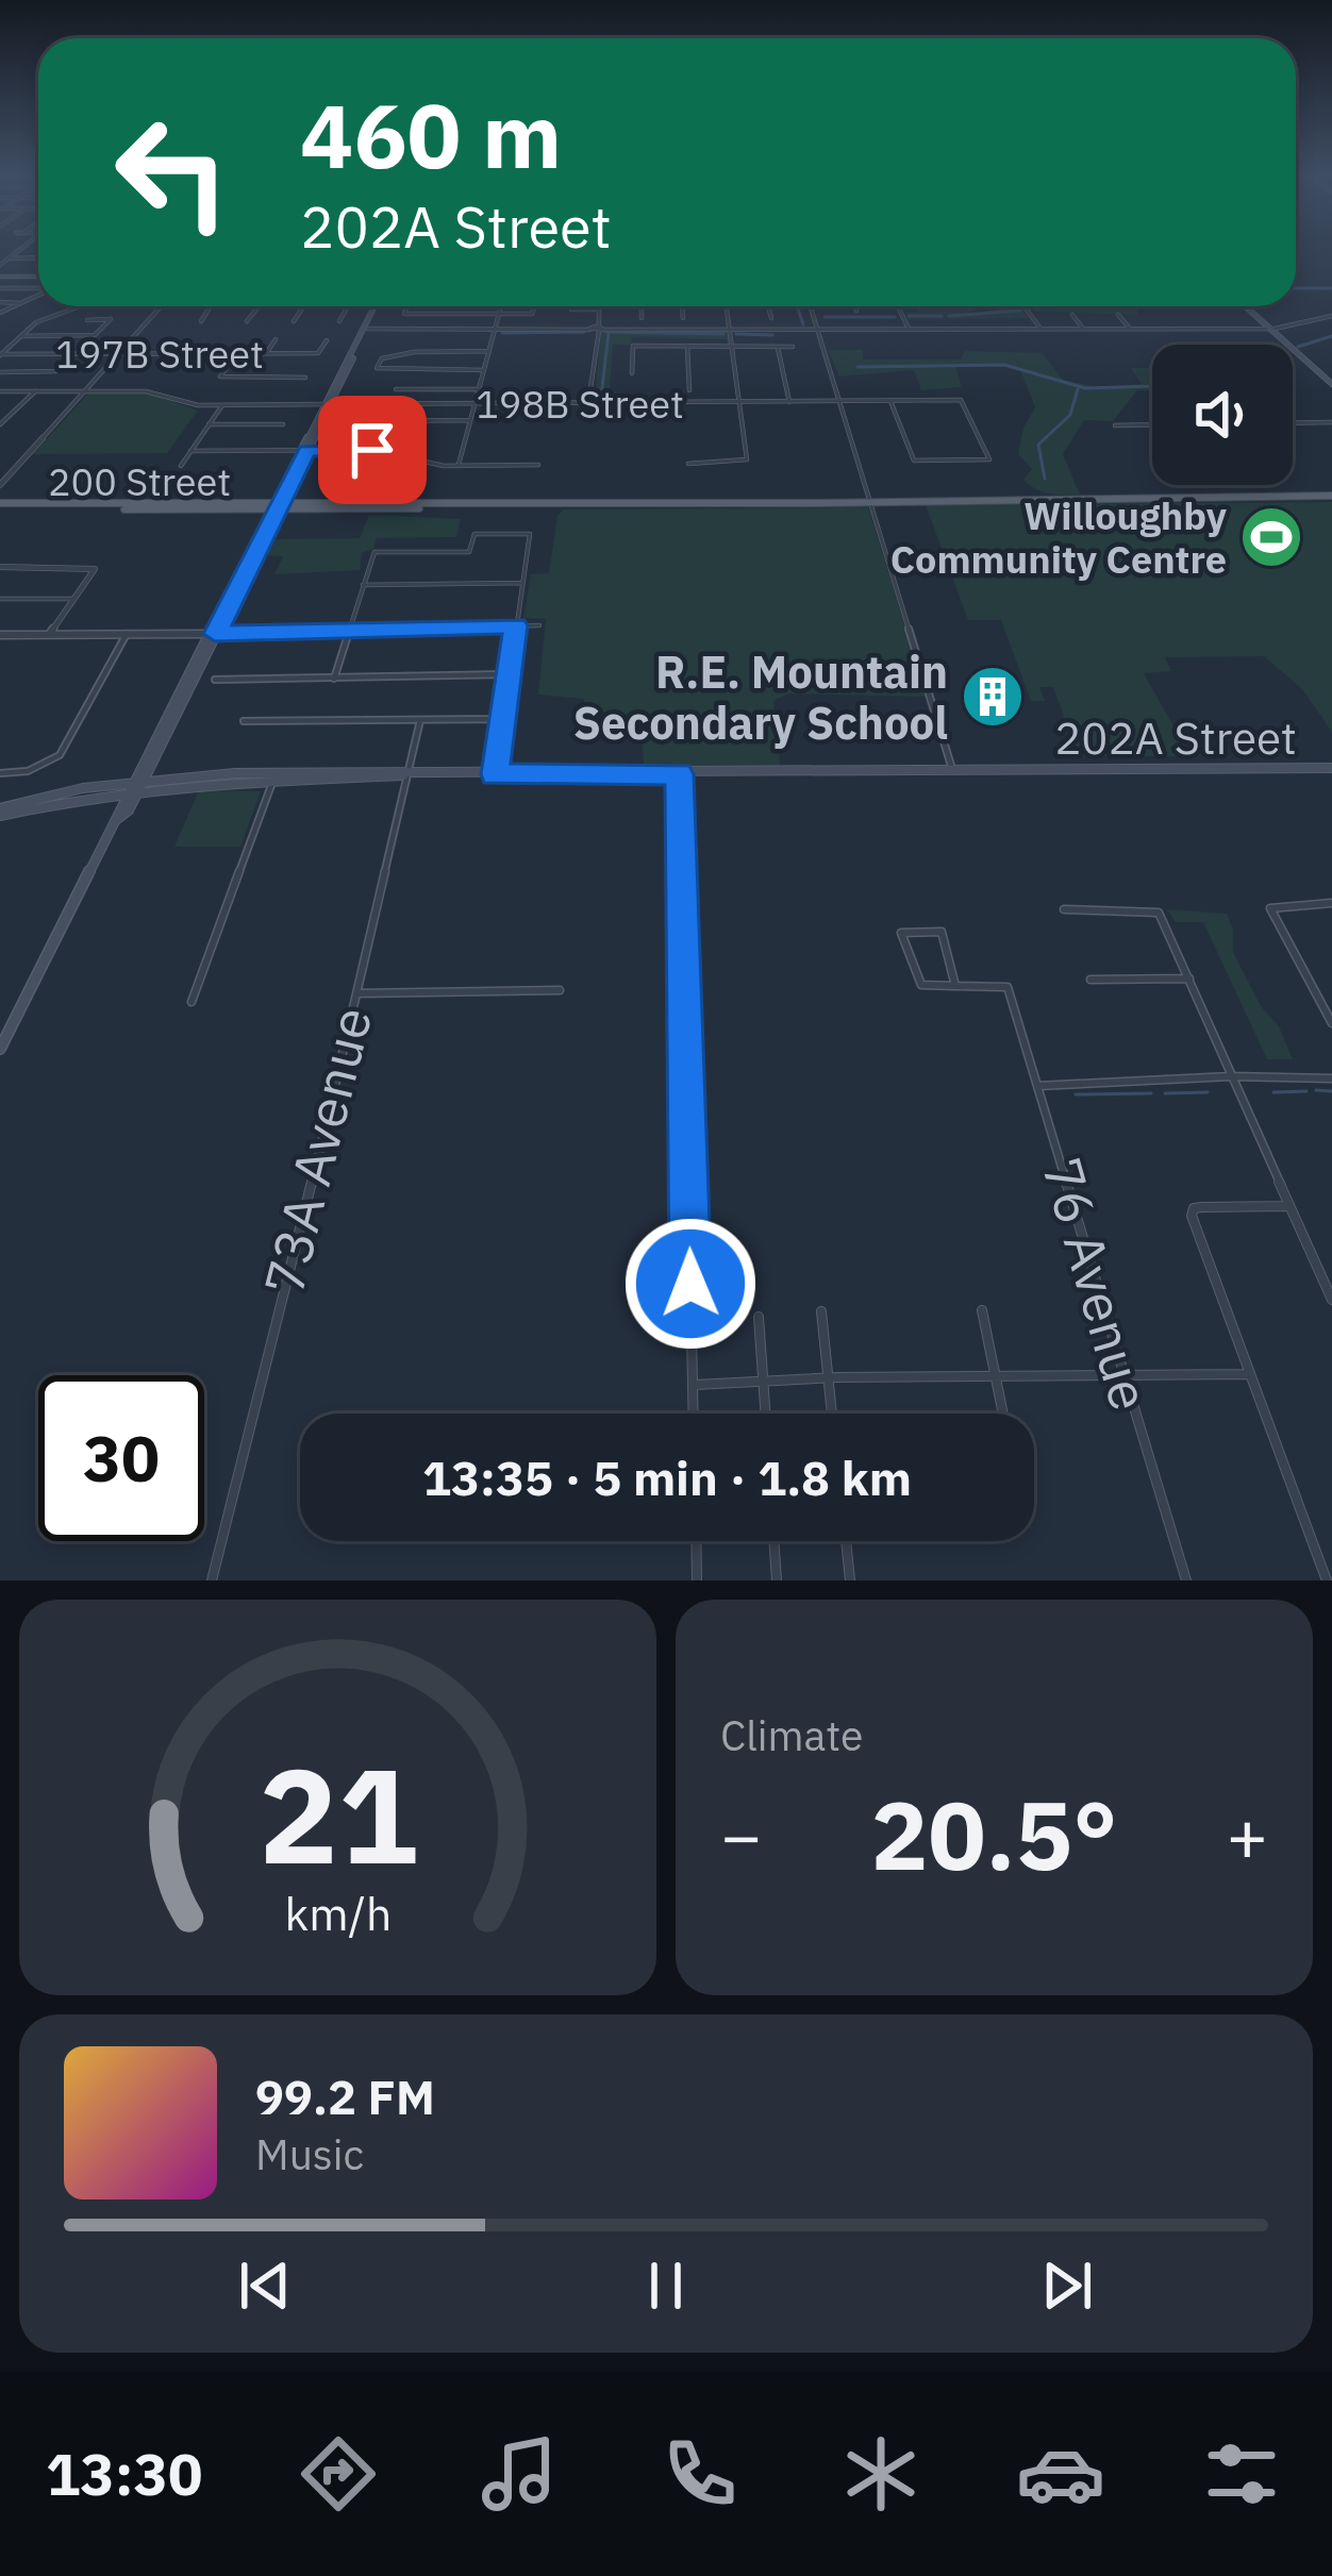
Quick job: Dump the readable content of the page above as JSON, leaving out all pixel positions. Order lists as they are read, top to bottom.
{
  "streets": {
    "main road": ["200 Street", "202A Street"],
    "street": [
      "197B Street",
      "198B Street",
      "73A Avenue",
      "76 Avenue"
    ]
  },
  "crossings": [
    ["202A Street", "73A Avenue"]
  ],
  "places": {
    "sports": ["Willoughby Community Centre"],
    "building": ["R.E. Mountain Secondary School"]
  },
  "page": {
    "turn": ["460 m", "202A Street"],
    "limit": "30",
    "trip": "13:35 · 5 min · 1.8 km",
    "tile": "Climate",
    "heat": ["−", "20.5°", "+"],
    "song": ["99.2 FM", "Music"],
    "tabs": "13:30",
    "gauge": ["21", "km/h"]
  }
}
